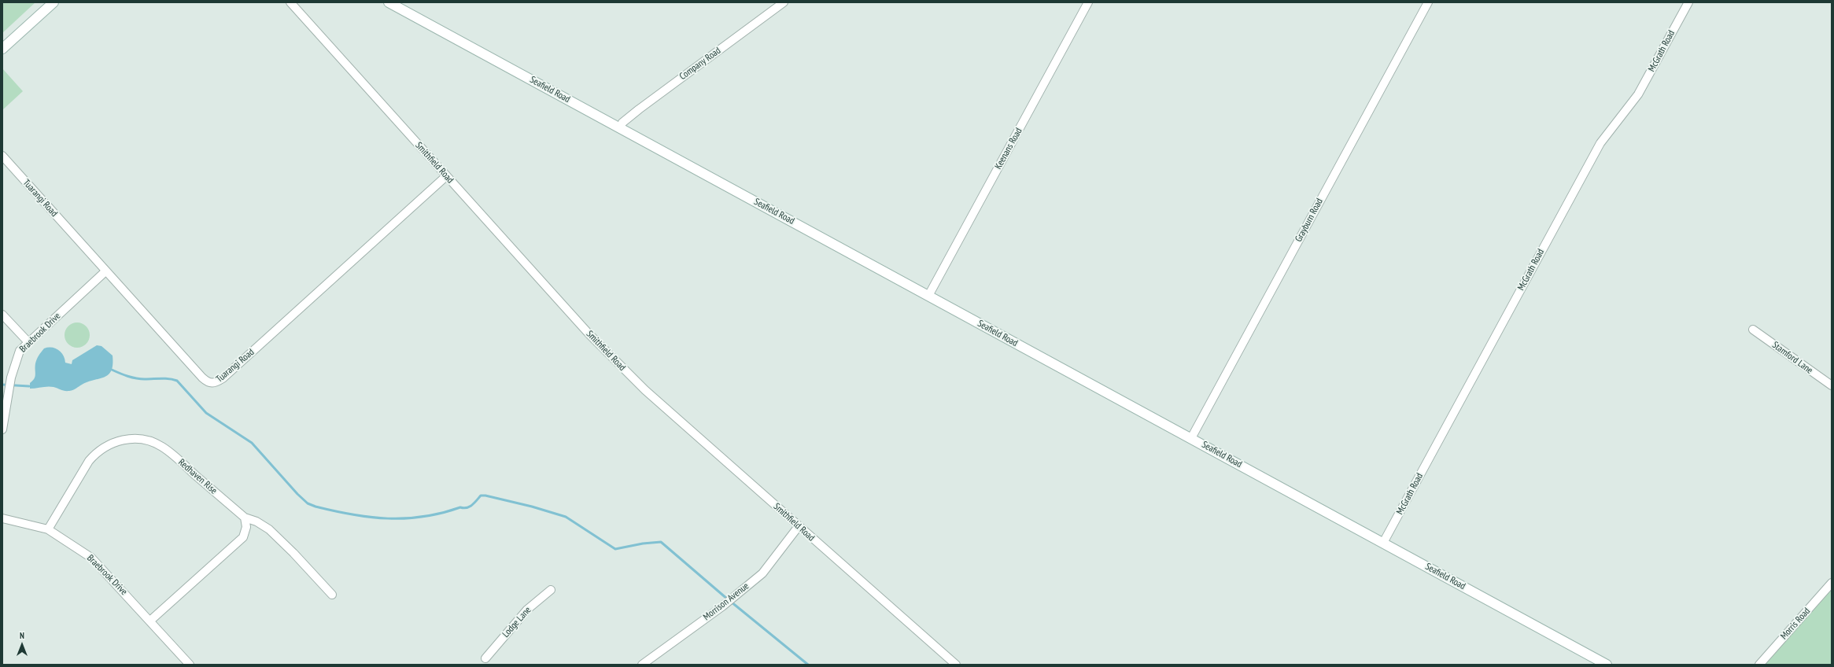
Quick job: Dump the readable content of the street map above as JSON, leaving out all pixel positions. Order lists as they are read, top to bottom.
{
  "streets": {
    "street": [
      "McGrath Road",
      "Company Road",
      "Seafield Road",
      "Keenans Road",
      "Smithfield Road",
      "Tuarangi Road",
      "Grayburn Road",
      "Braebrook Drive",
      "Stamford Lane",
      "Redhaven Rise",
      "Morrison Avenue",
      "Lodge Lane",
      "Morris Road"
    ]
  },
  "crossings": [
    ["McGrath Road", "Seafield Road"],
    ["Company Road", "Seafield Road"],
    ["Seafield Road", "Keenans Road"],
    ["Seafield Road", "Grayburn Road"],
    ["Smithfield Road", "Tuarangi Road"],
    ["Smithfield Road", "Morrison Avenue"],
    ["Tuarangi Road", "Braebrook Drive"],
    ["Braebrook Drive", "Redhaven Rise"]
  ],
  "north": "top"
}
